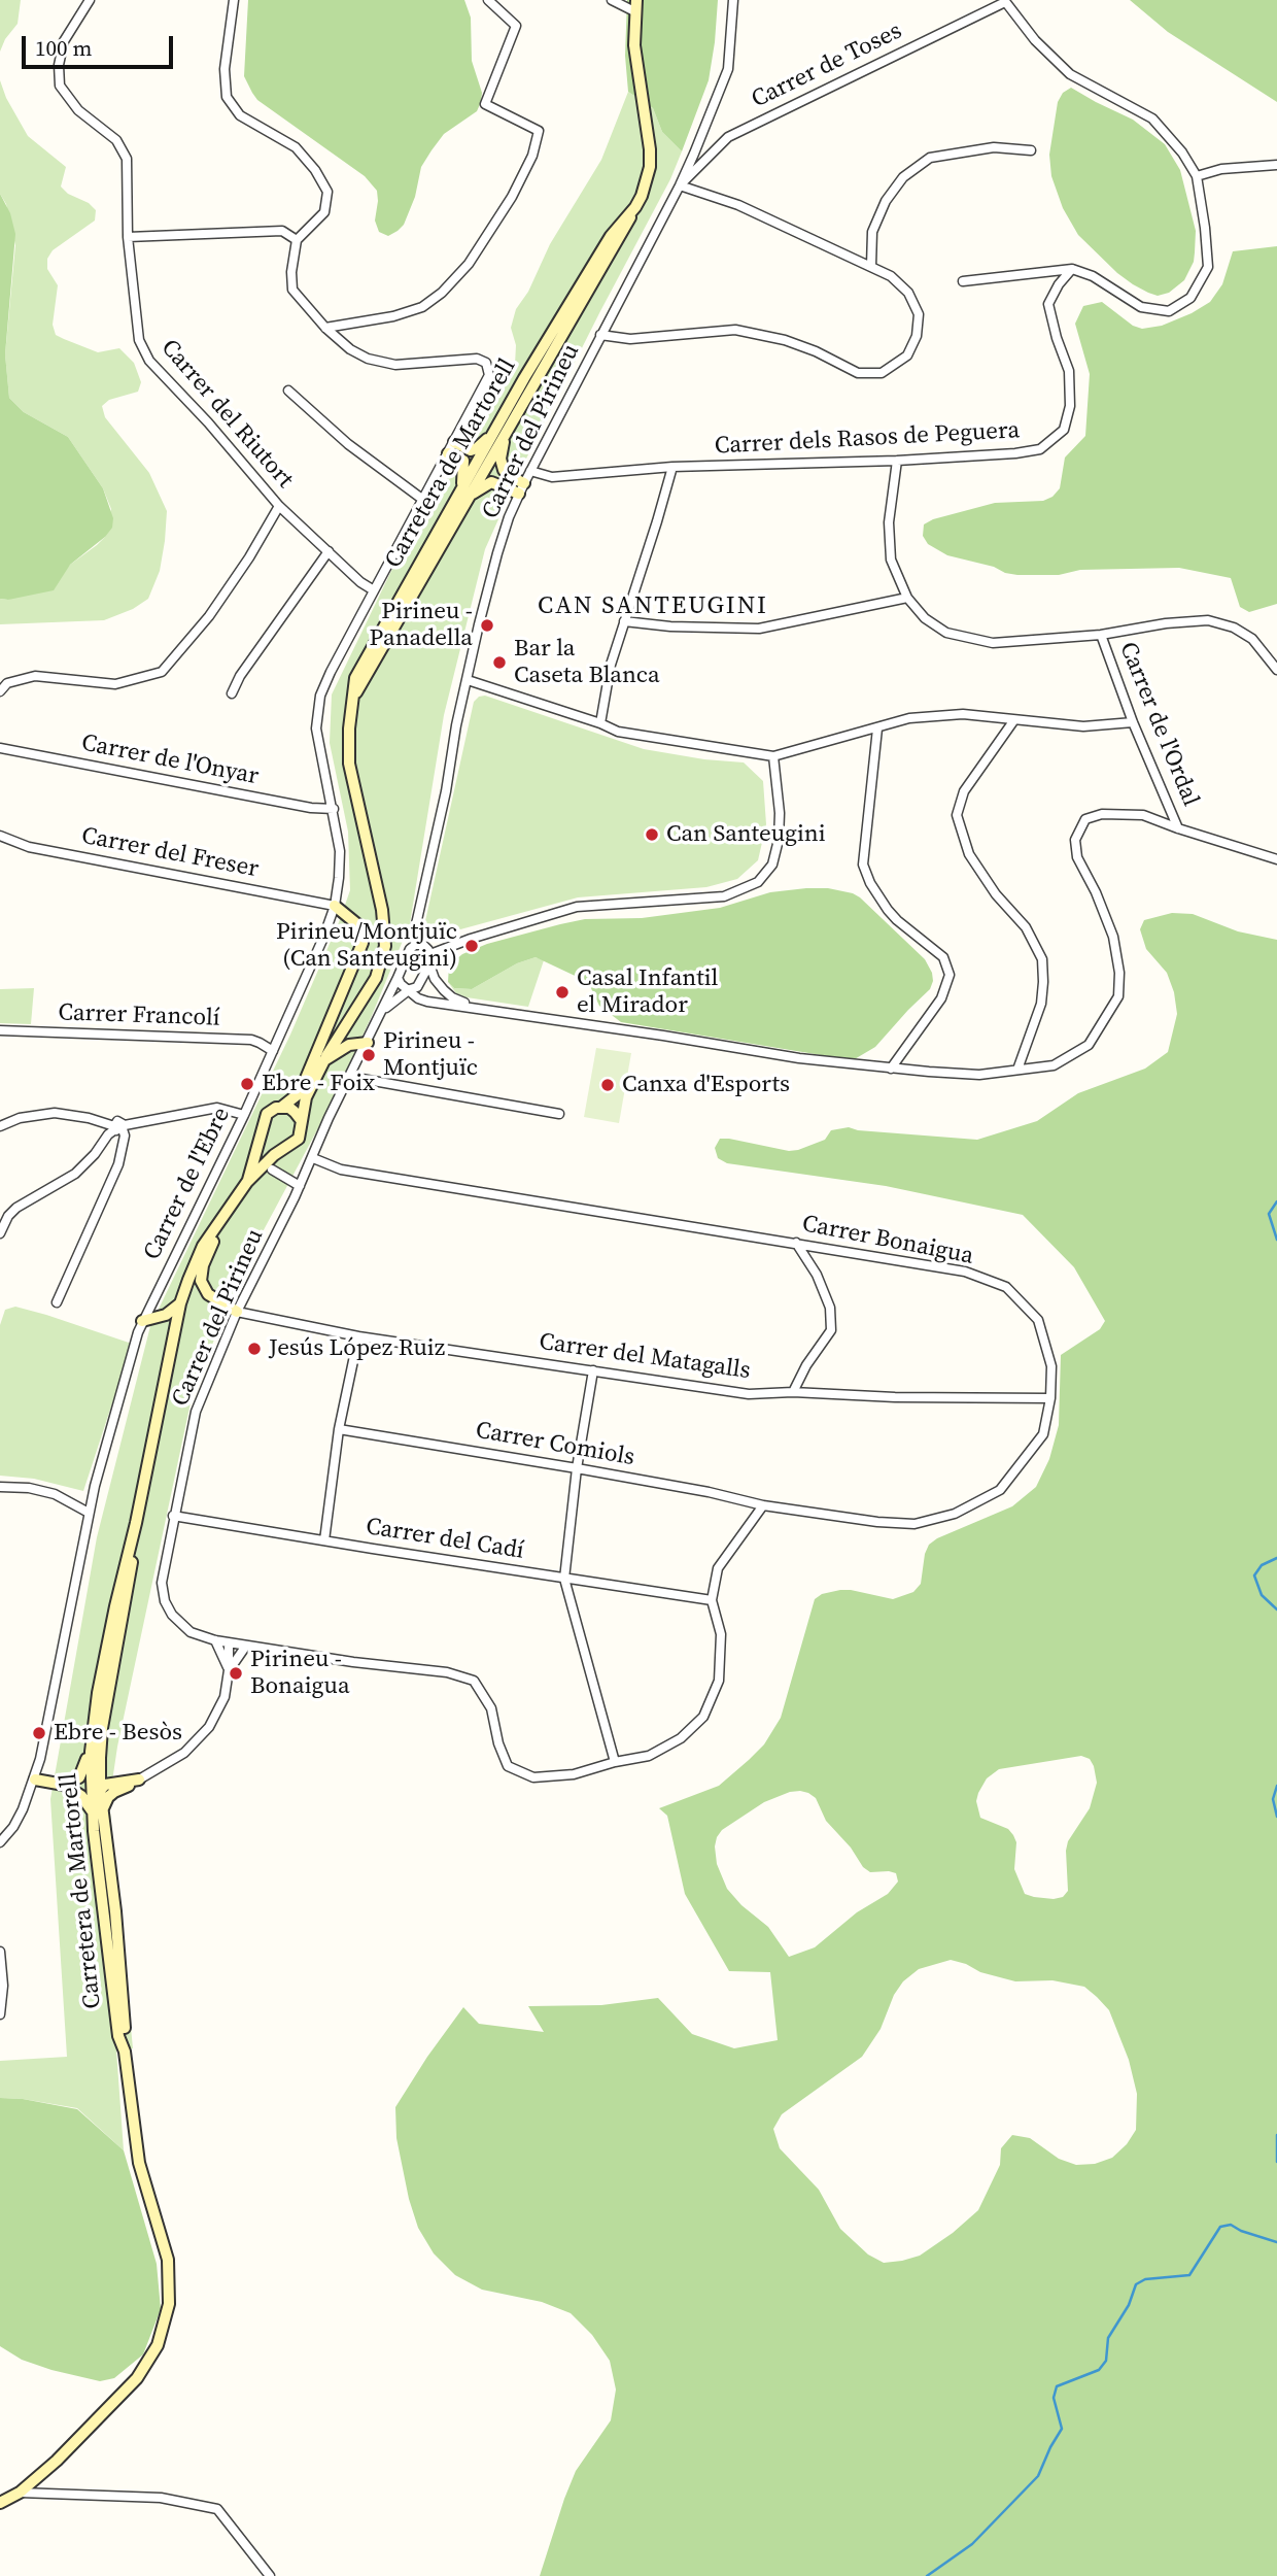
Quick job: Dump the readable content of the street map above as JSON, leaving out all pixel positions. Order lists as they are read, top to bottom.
{
  "streets": {
    "main road": ["Carretera de Martorell"],
    "street": [
      "Carrer de Toses",
      "Carrer del Riutort",
      "Carrer del Pirineu",
      "Carrer dels Rasos de Peguera",
      "Carrer de l'Ordal",
      "Carrer de l'Onyar",
      "Carrer del Freser",
      "Carrer Francolí",
      "Carrer de l'Ebre",
      "Carrer Bonaigua",
      "Carrer del Matagalls",
      "Carrer Comiols",
      "Carrer del Cadí"
    ]
  },
  "crossings": [
    ["Carrer de Toses", "Carrer del Pirineu"],
    ["Carrer del Riutort", "Carrer de l'Ebre"],
    ["Carrer del Pirineu", "Carrer dels Rasos de Peguera"],
    ["Carrer del Pirineu", "Carrer Bonaigua"],
    ["Carrer del Pirineu", "Carrer del Matagalls"],
    ["Carrer del Pirineu", "Carrer del Cadí"],
    ["Carrer de l'Onyar", "Carrer de l'Ebre"],
    ["Carrer del Freser", "Carrer de l'Ebre"],
    ["Carrer Francolí", "Carrer de l'Ebre"],
    ["Carrer Bonaigua", "Carrer del Matagalls"],
    ["Carrer Bonaigua", "Carrer Comiols"]
  ],
  "districts": ["CAN SANTEUGINI"],
  "places": [
    "Pirineu - Panadella",
    "Bar la Caseta Blanca",
    "Can Santeugini",
    "Pirineu/Montjuïc (Can Santeugini)",
    "Casal Infantil el Mirador",
    "Pirineu - Montjuïc",
    "Ebre - Foix",
    "Canxa d'Esports",
    "Jesús López Ruiz",
    "Pirineu - Bonaigua",
    "Ebre - Besòs"
  ],
  "scale_bar": "100 m"
}
